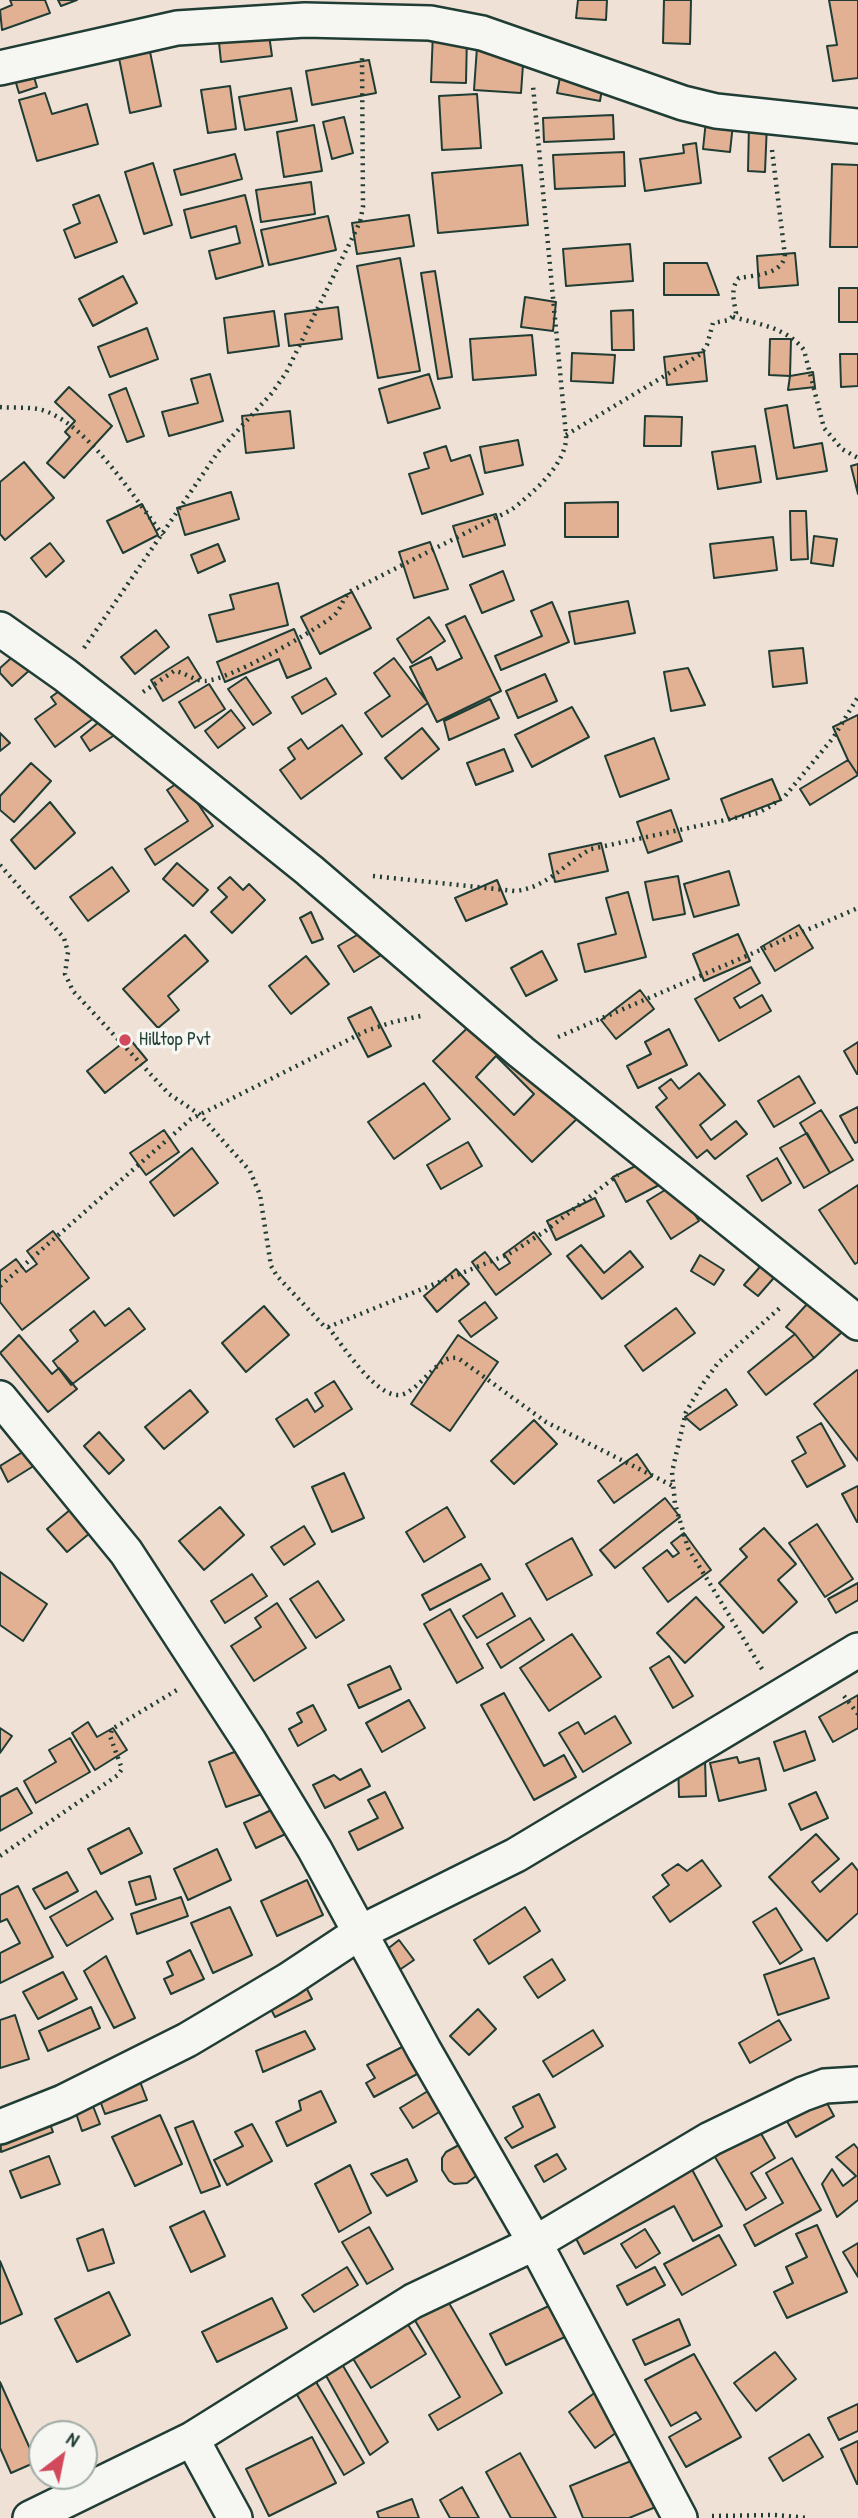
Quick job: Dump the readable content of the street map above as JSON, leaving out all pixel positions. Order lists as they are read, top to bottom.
{
  "places": ["Hilltop Pvt"],
  "north": "top right"
}
